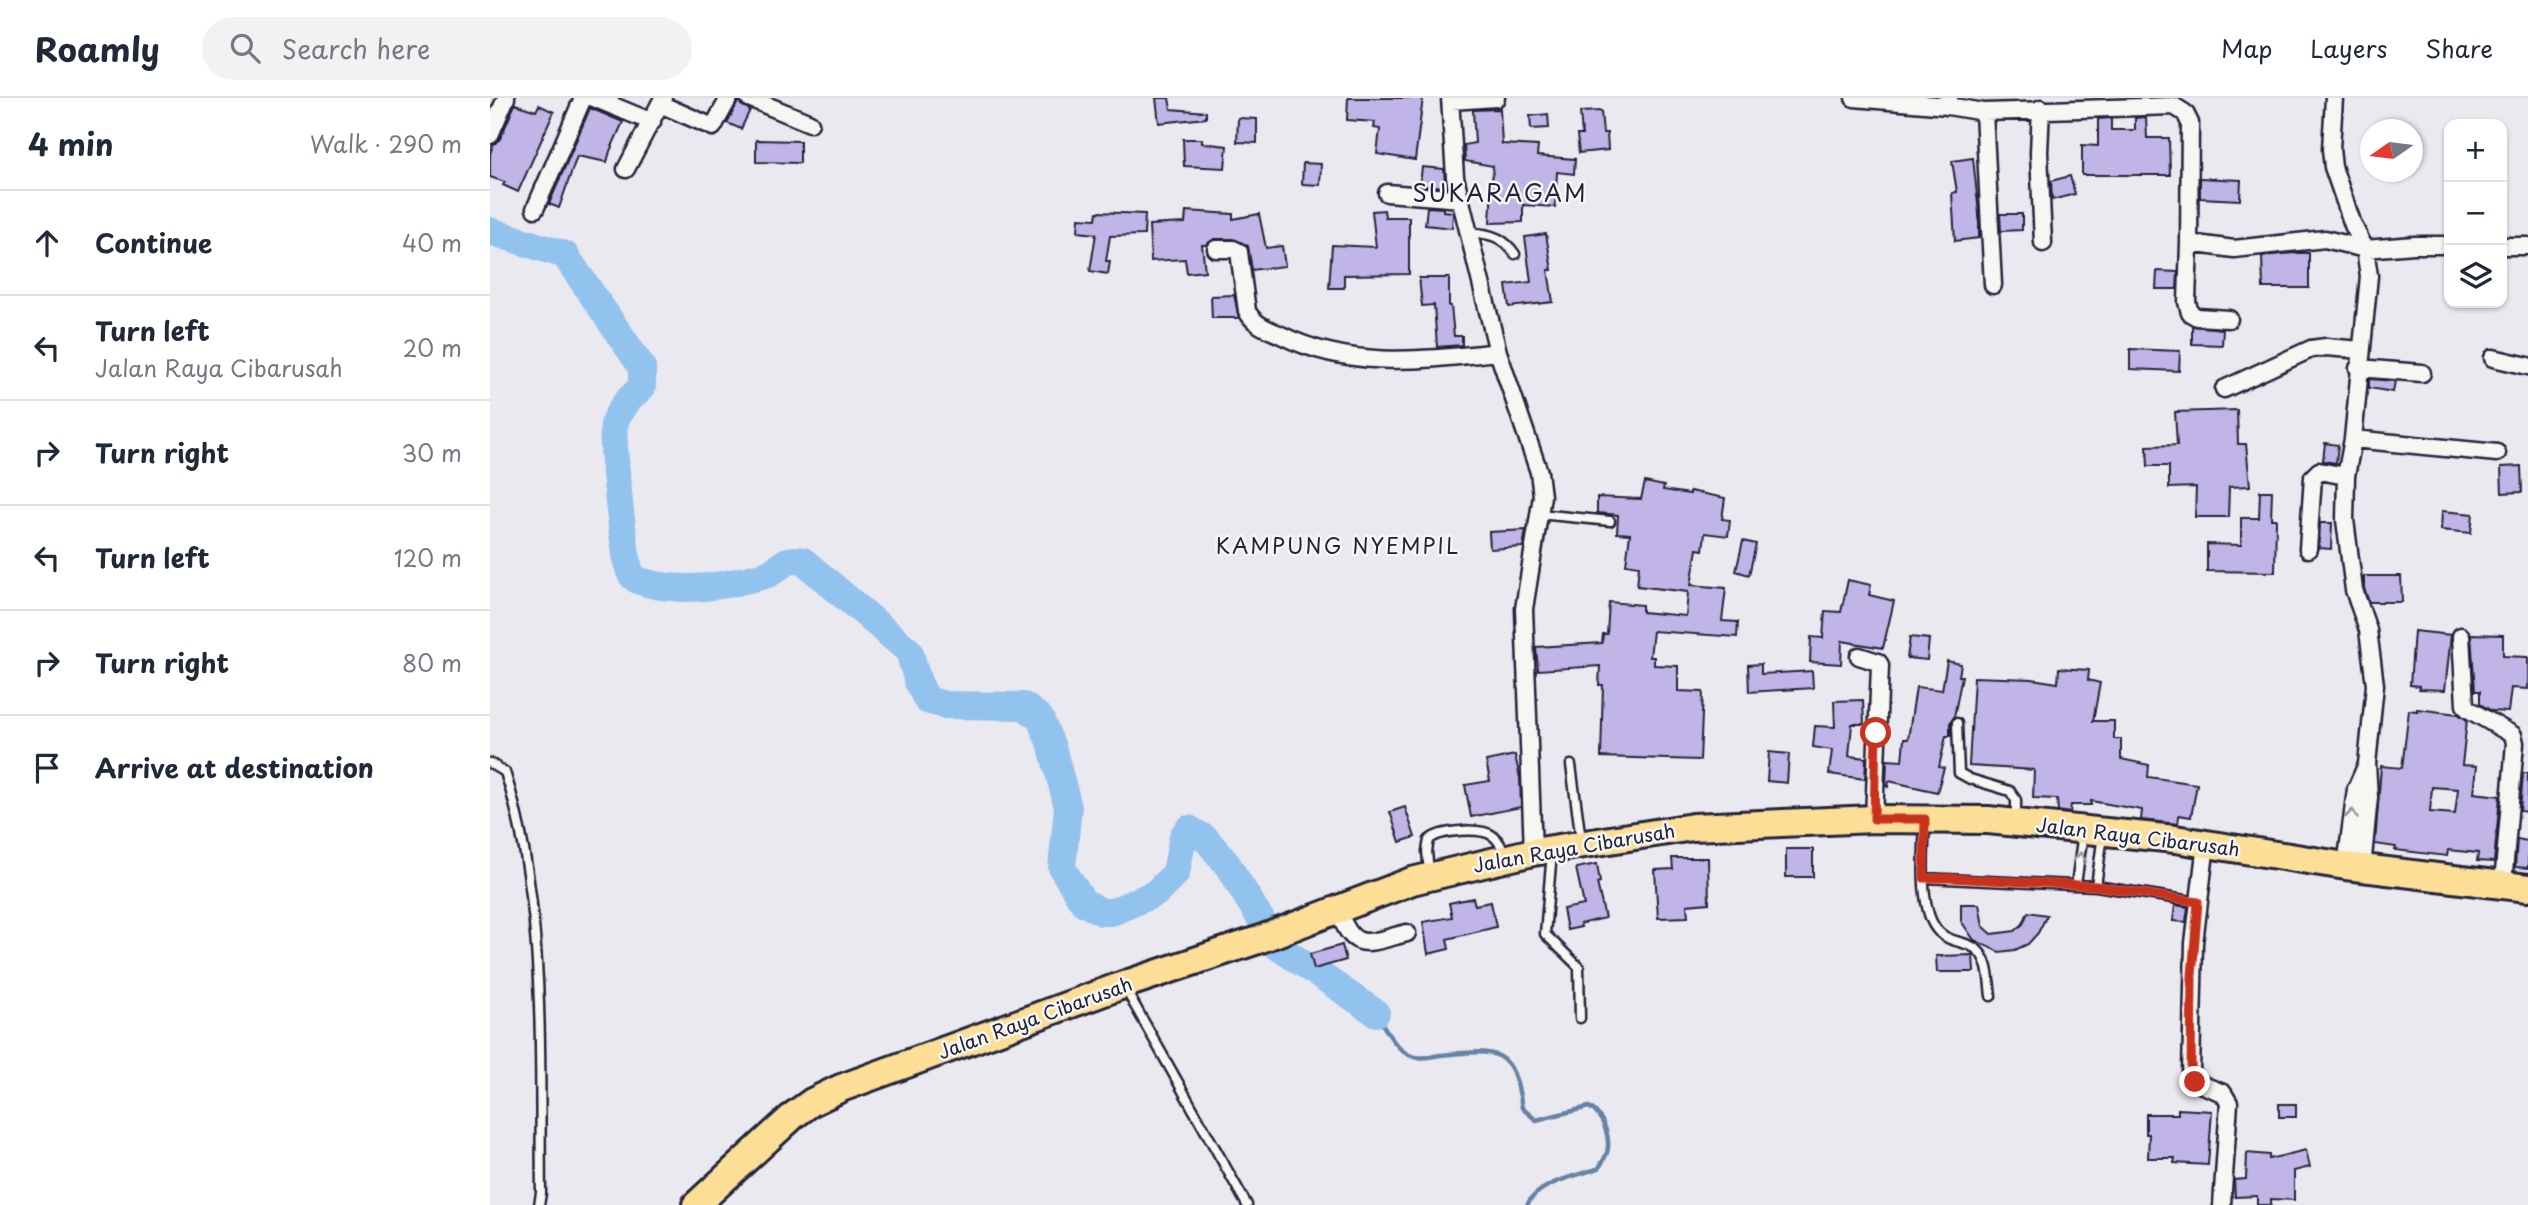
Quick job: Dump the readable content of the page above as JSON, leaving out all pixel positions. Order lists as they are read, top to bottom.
{
  "streets": {
    "main road": ["Jalan Raya Cibarusah"]
  },
  "districts": ["SUKARAGAM", "KAMPUNG NYEMPIL"],
  "north": "left",
  "page": {
    "header": "Roamly",
    "search": "Search here",
    "nav": ["Map", "Layers", "Share"],
    "heading": ["4 min", "Walk · 290 m"],
    "map_buttons": ["+", "−"],
    "list": [
      ["Continue", "40 m"],
      ["Turn left", "Jalan Raya Cibarusah", "20 m"],
      ["Turn right", "30 m"],
      ["Turn left", "120 m"],
      ["Turn right", "80 m"],
      "Arrive at destination"
    ]
  }
}
